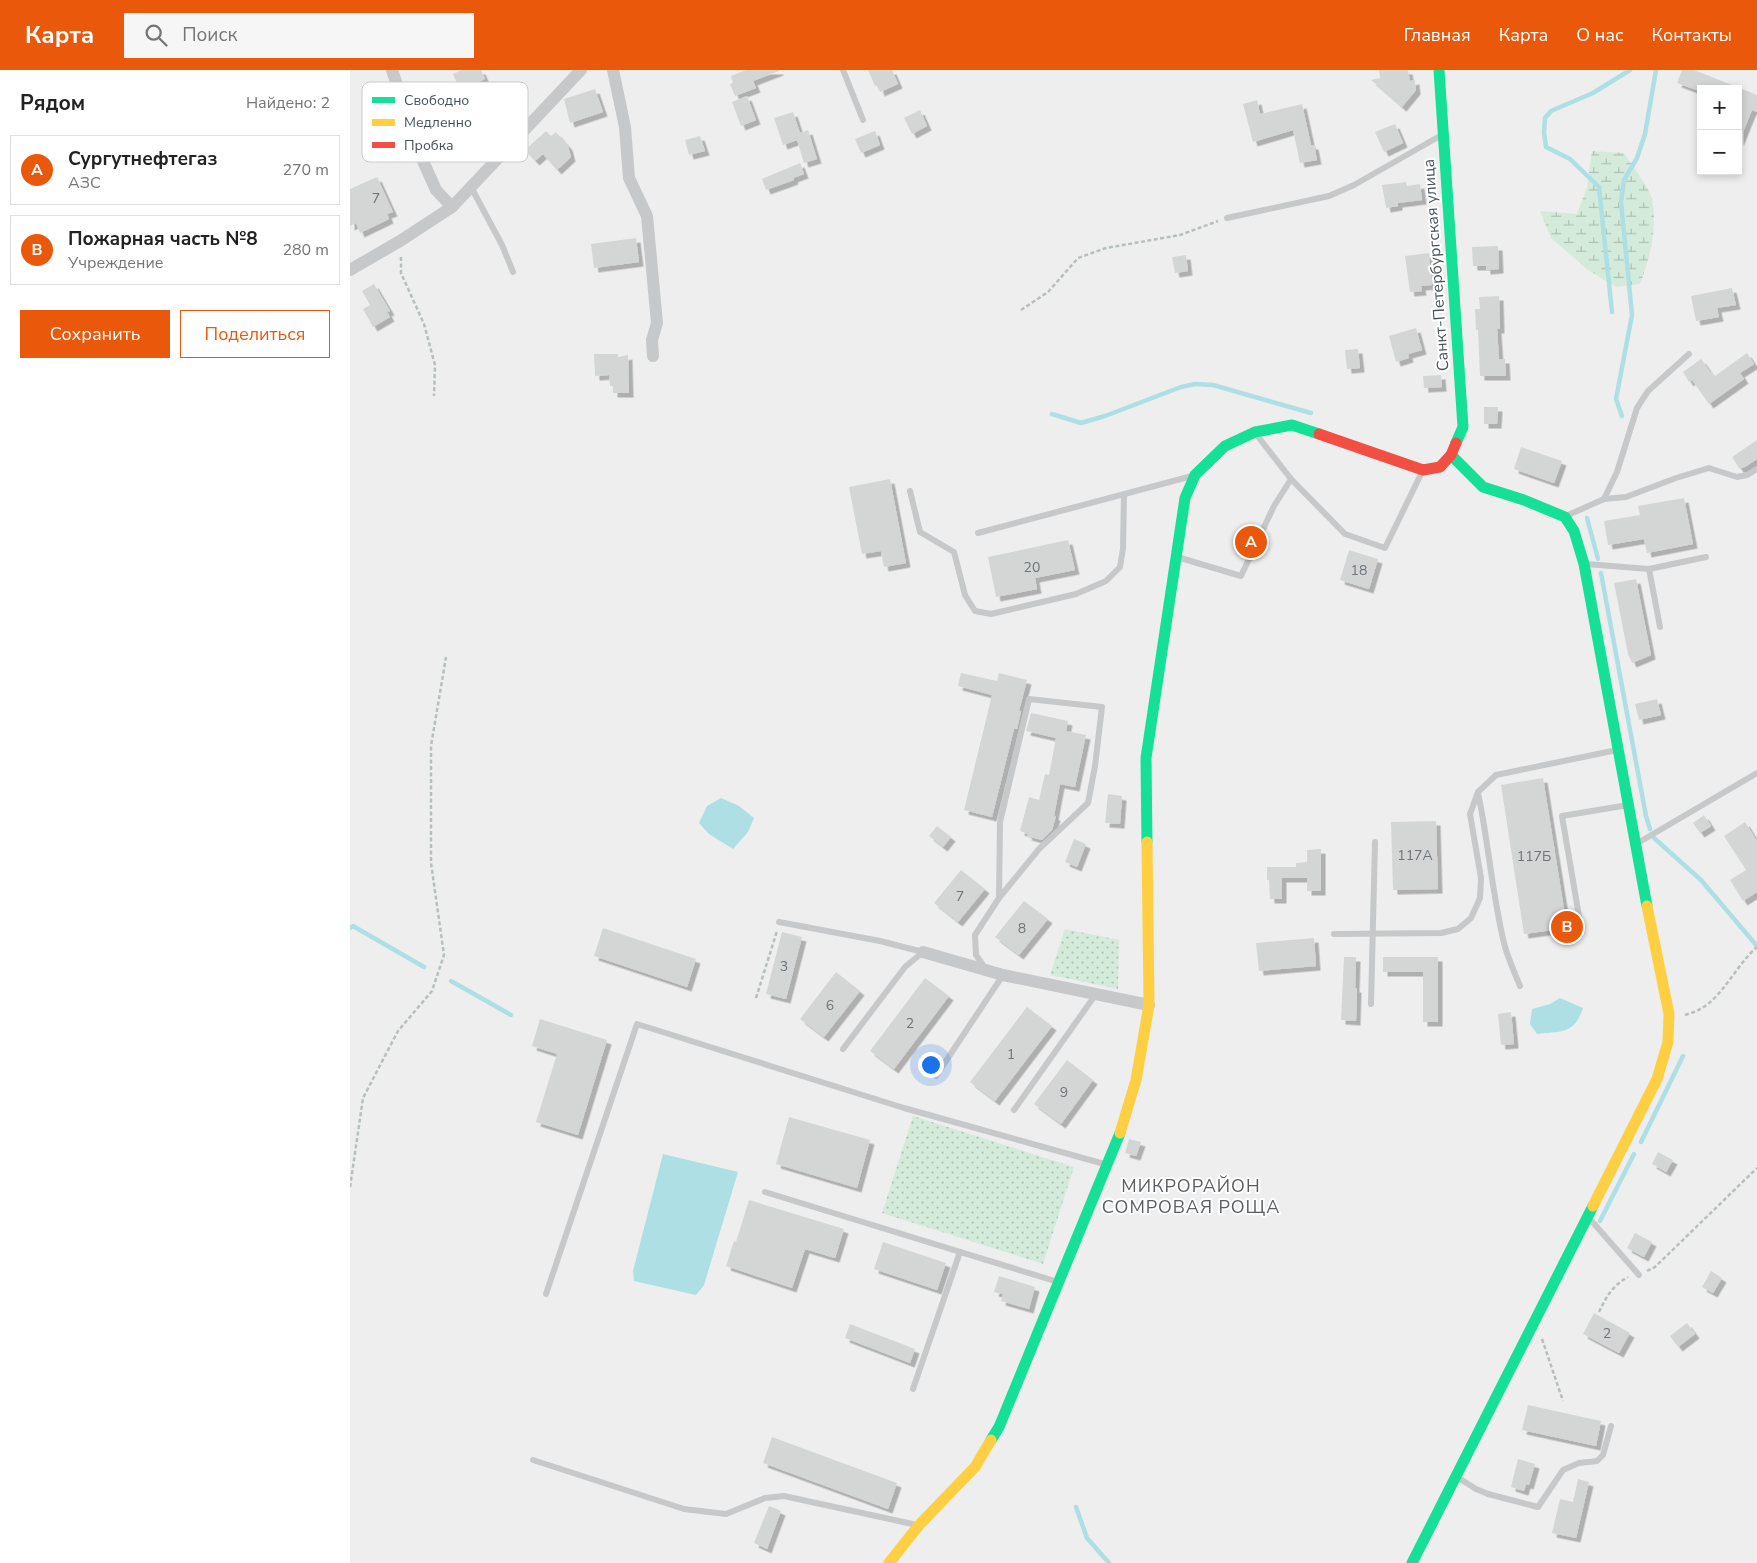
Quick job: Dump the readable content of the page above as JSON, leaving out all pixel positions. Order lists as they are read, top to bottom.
{
  "streets": {
    "street": ["Санкт-Петербургская улица"]
  },
  "districts": ["МИКРОРАЙОН СОМРОВАЯ РОЩА"],
  "house_numbers": [
    "7",
    "20",
    "18",
    "117А",
    "117Б",
    "7",
    "8",
    "3",
    "6",
    "2",
    "1",
    "9",
    "2"
  ],
  "legend": ["Свободно", "Медленно", "Пробка"],
  "page": {
    "header": "Карта",
    "search": "Поиск",
    "nav": [
      "Главная",
      "Карта",
      "О нас",
      "Контакты"
    ],
    "heading": ["Рядом", "Найдено: 2"],
    "map_buttons": ["+", "−"],
    "list": [
      {
        "mark": "A",
        "name": "Сургутнефтегаз",
        "note": "АЗС",
        "value": "270 m"
      },
      {
        "mark": "B",
        "name": "Пожарная часть №8",
        "note": "Учреждение",
        "value": "280 m"
      }
    ],
    "buttons": ["Сохранить", "Поделиться"],
    "pins": ["A", "B"]
  }
}
